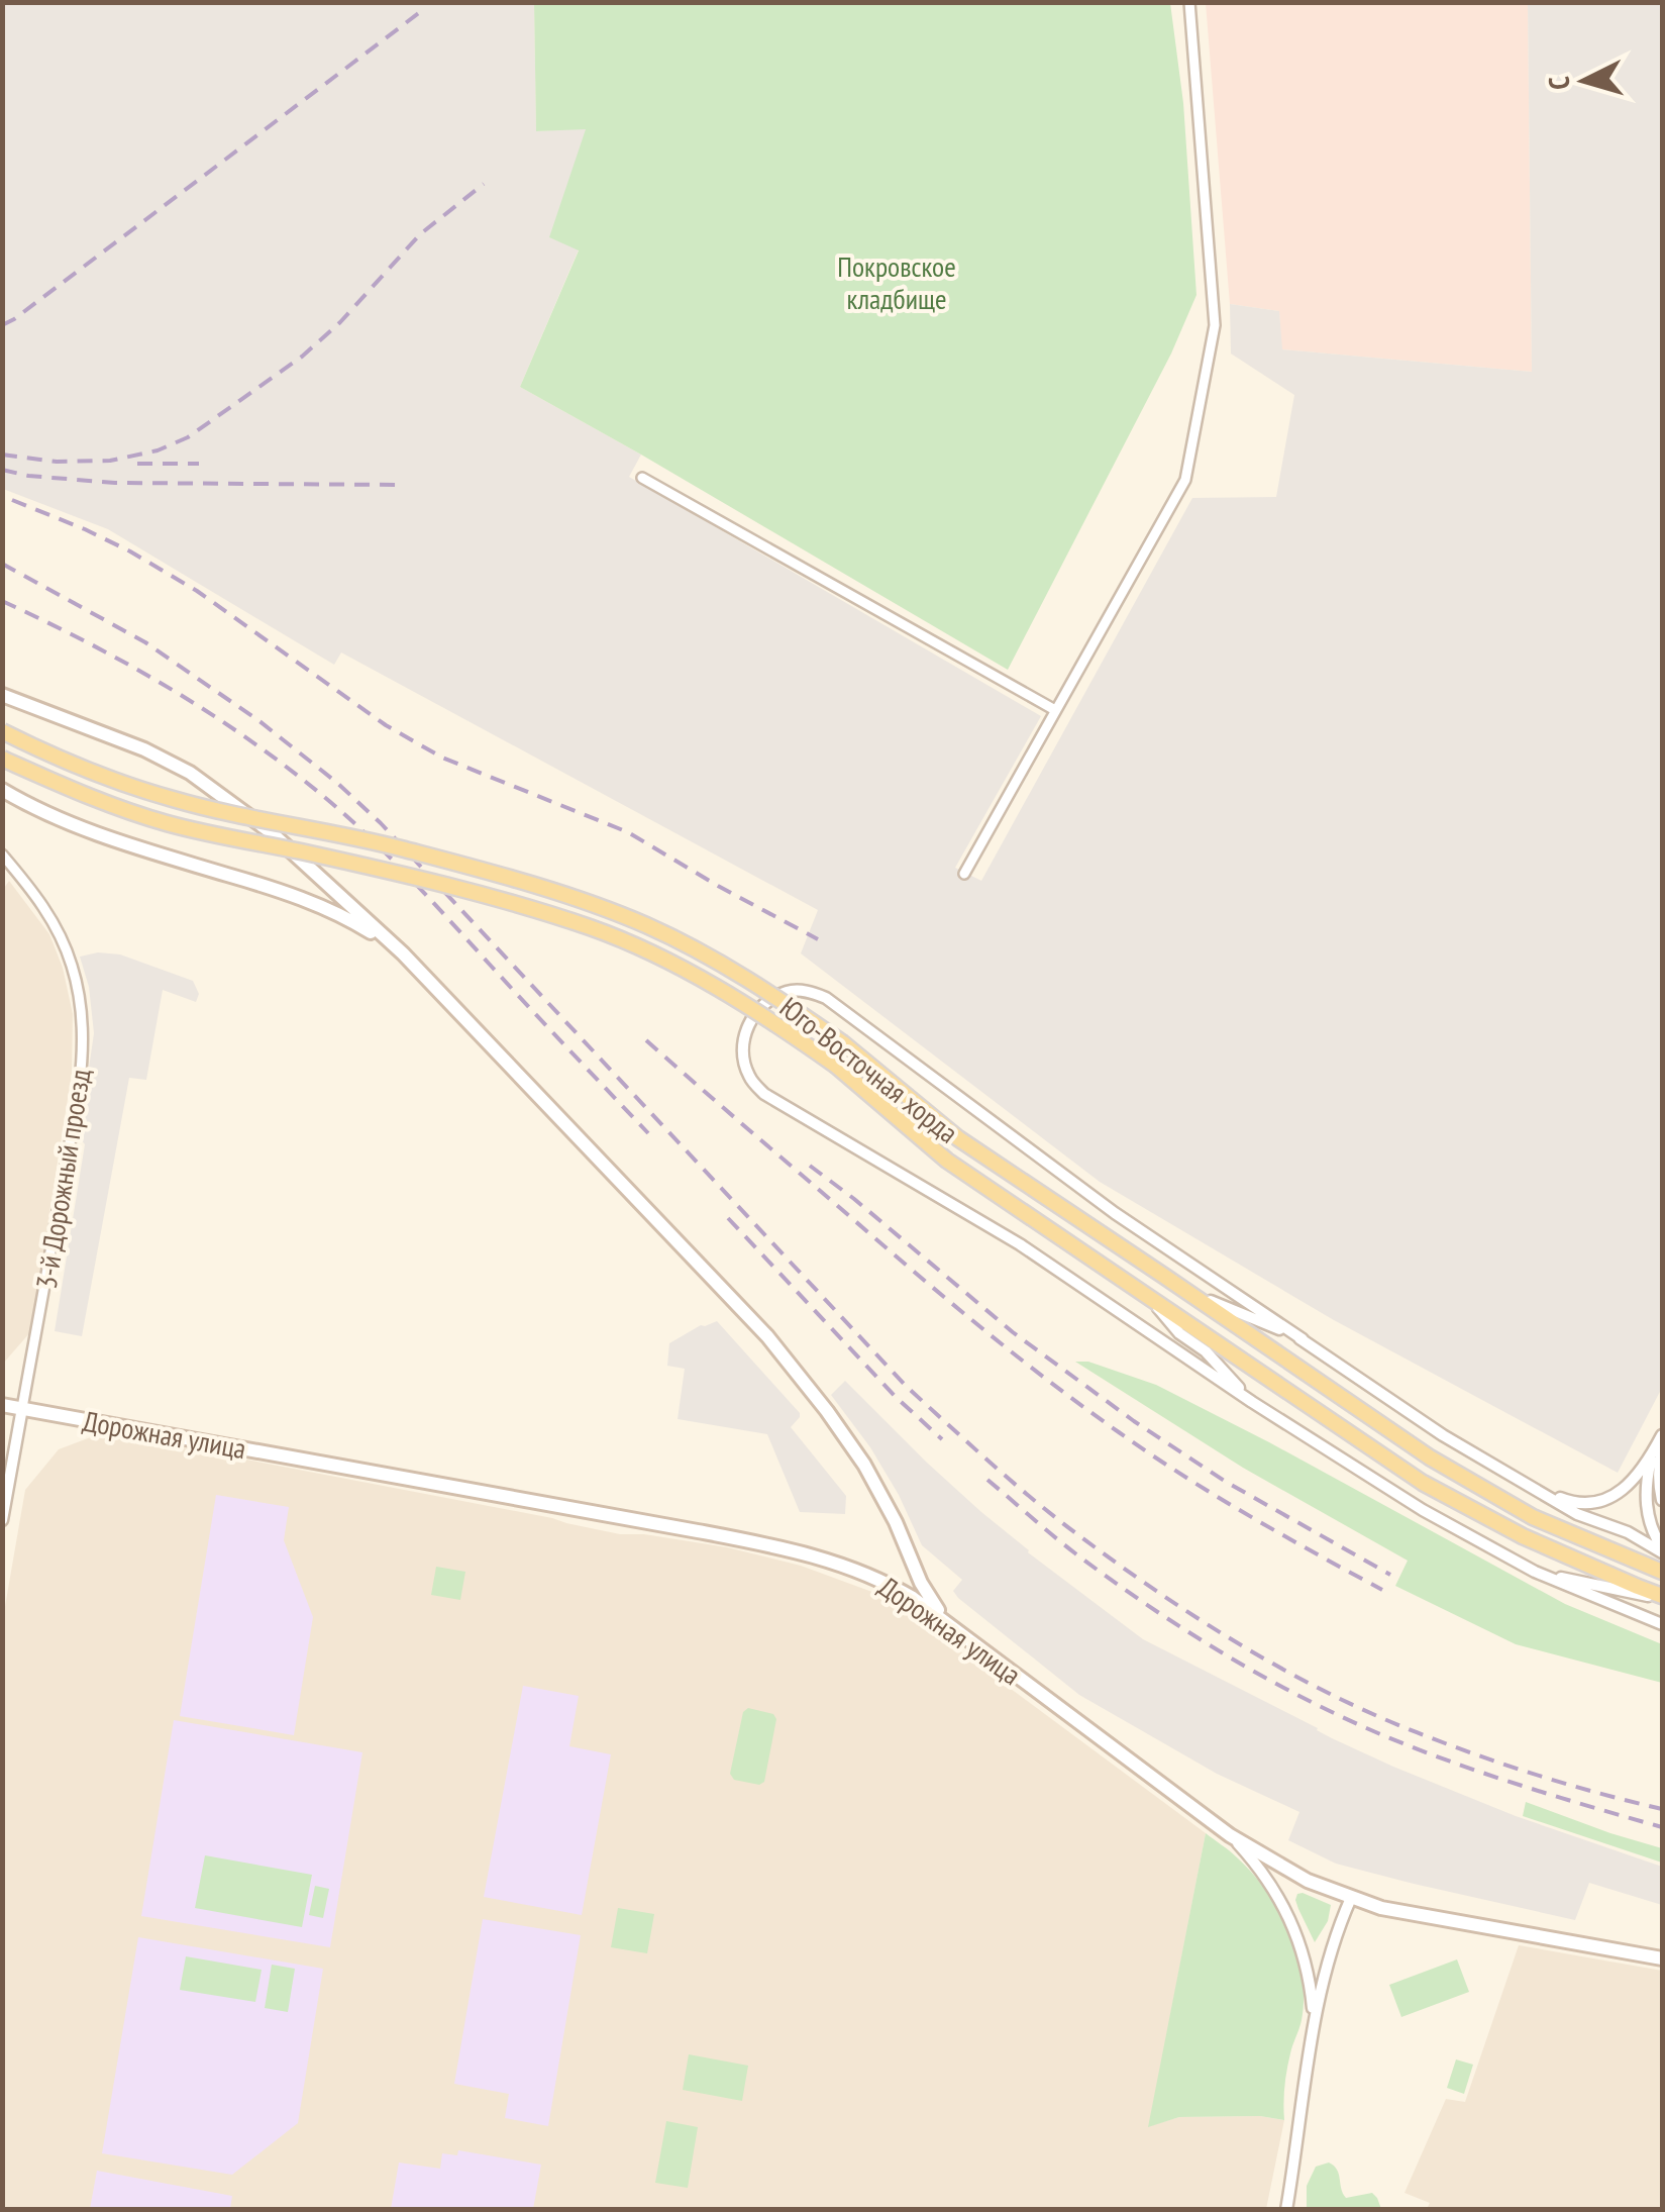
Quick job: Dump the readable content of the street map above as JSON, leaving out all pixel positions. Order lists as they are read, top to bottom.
{
  "streets": {
    "main road": ["Юго-Восточная хорда", "Дорожная улица"],
    "street": ["3-й Дорожный проезд"]
  },
  "crossings": [
    ["3-й Дорожный проезд", "Дорожная улица"]
  ],
  "parks": ["Покровское кладбище"],
  "north": "left"
}
